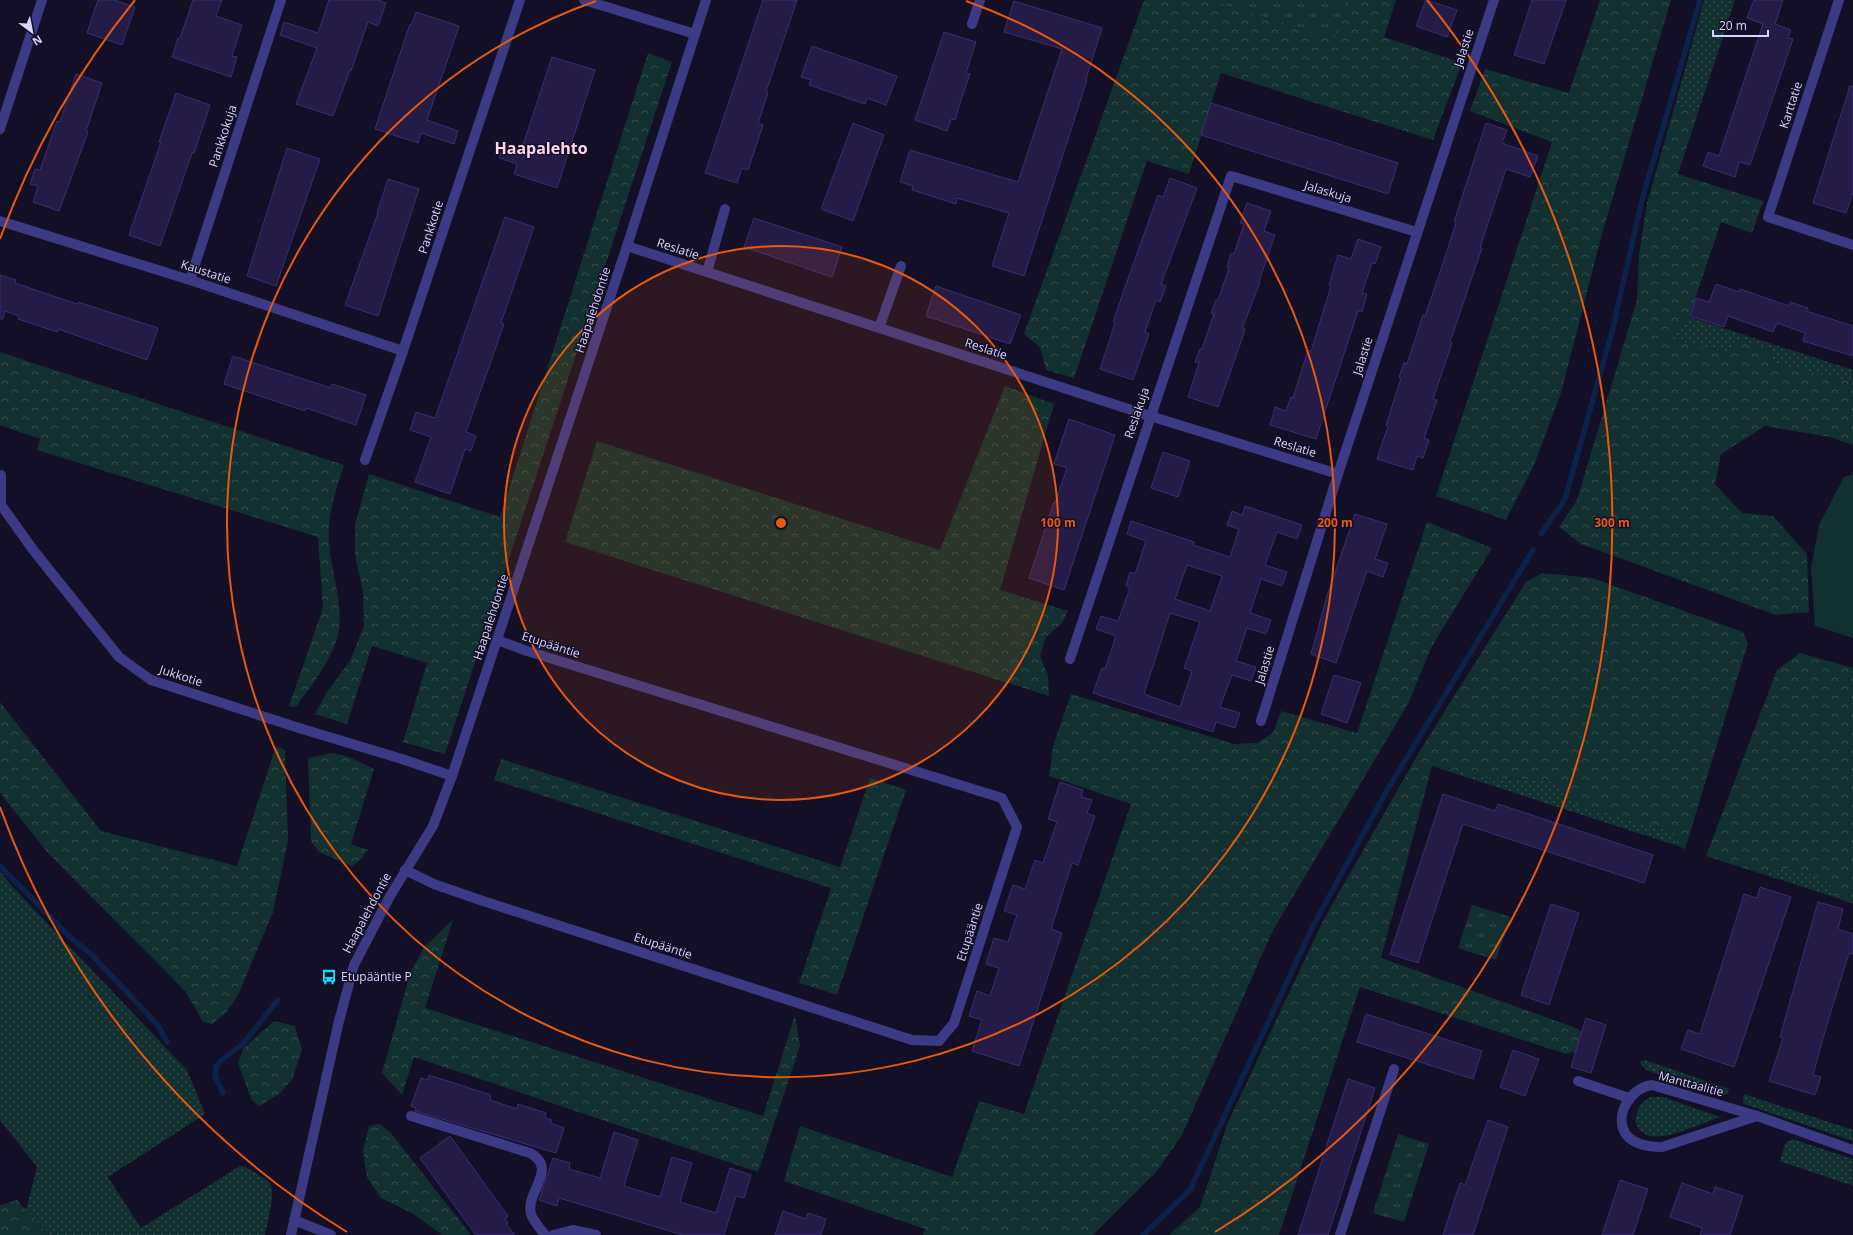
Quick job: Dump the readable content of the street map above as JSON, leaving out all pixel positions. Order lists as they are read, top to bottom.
{
  "streets": {
    "street": [
      "Jalastie",
      "Karttatie",
      "Pankkokuja",
      "Jalaskuja",
      "Pankkotie",
      "Reslatie",
      "Kaustatie",
      "Haapalehdontie",
      "Reslakuja",
      "Etupääntie",
      "Jukkotie",
      "Manttaalitie"
    ]
  },
  "crossings": [
    ["Jalastie", "Jalaskuja"],
    ["Jalastie", "Reslatie"],
    ["Pankkokuja", "Kaustatie"],
    ["Jalaskuja", "Reslakuja"],
    ["Pankkotie", "Kaustatie"],
    ["Reslatie", "Haapalehdontie"],
    ["Reslatie", "Reslakuja"],
    ["Haapalehdontie", "Etupääntie"],
    ["Haapalehdontie", "Jukkotie"]
  ],
  "districts": ["Haapalehto"],
  "places": {
    "bus stop": ["Etupääntie P"]
  },
  "scale_bar": "20 m",
  "north": "bottom right",
  "rings": ["100 m", "200 m", "300 m"]
}
